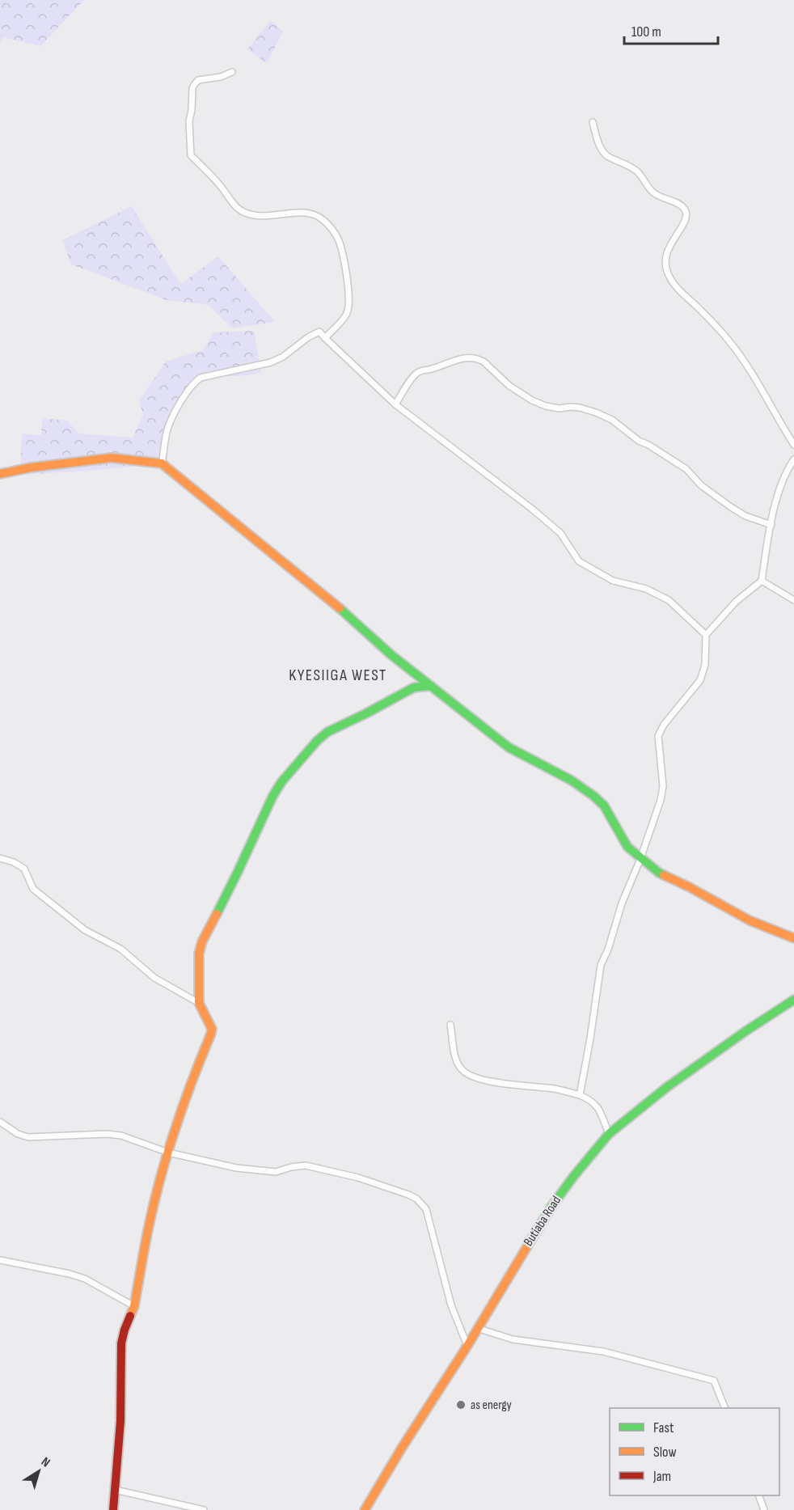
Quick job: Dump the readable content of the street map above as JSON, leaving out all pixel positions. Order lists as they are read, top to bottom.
{
  "streets": {
    "street": ["Butiaba Road"]
  },
  "districts": ["KYESIIGA WEST"],
  "places": ["as energy"],
  "legend": ["Fast", "Slow", "Jam"],
  "scale_bar": "100 m",
  "north": "top right"
}
